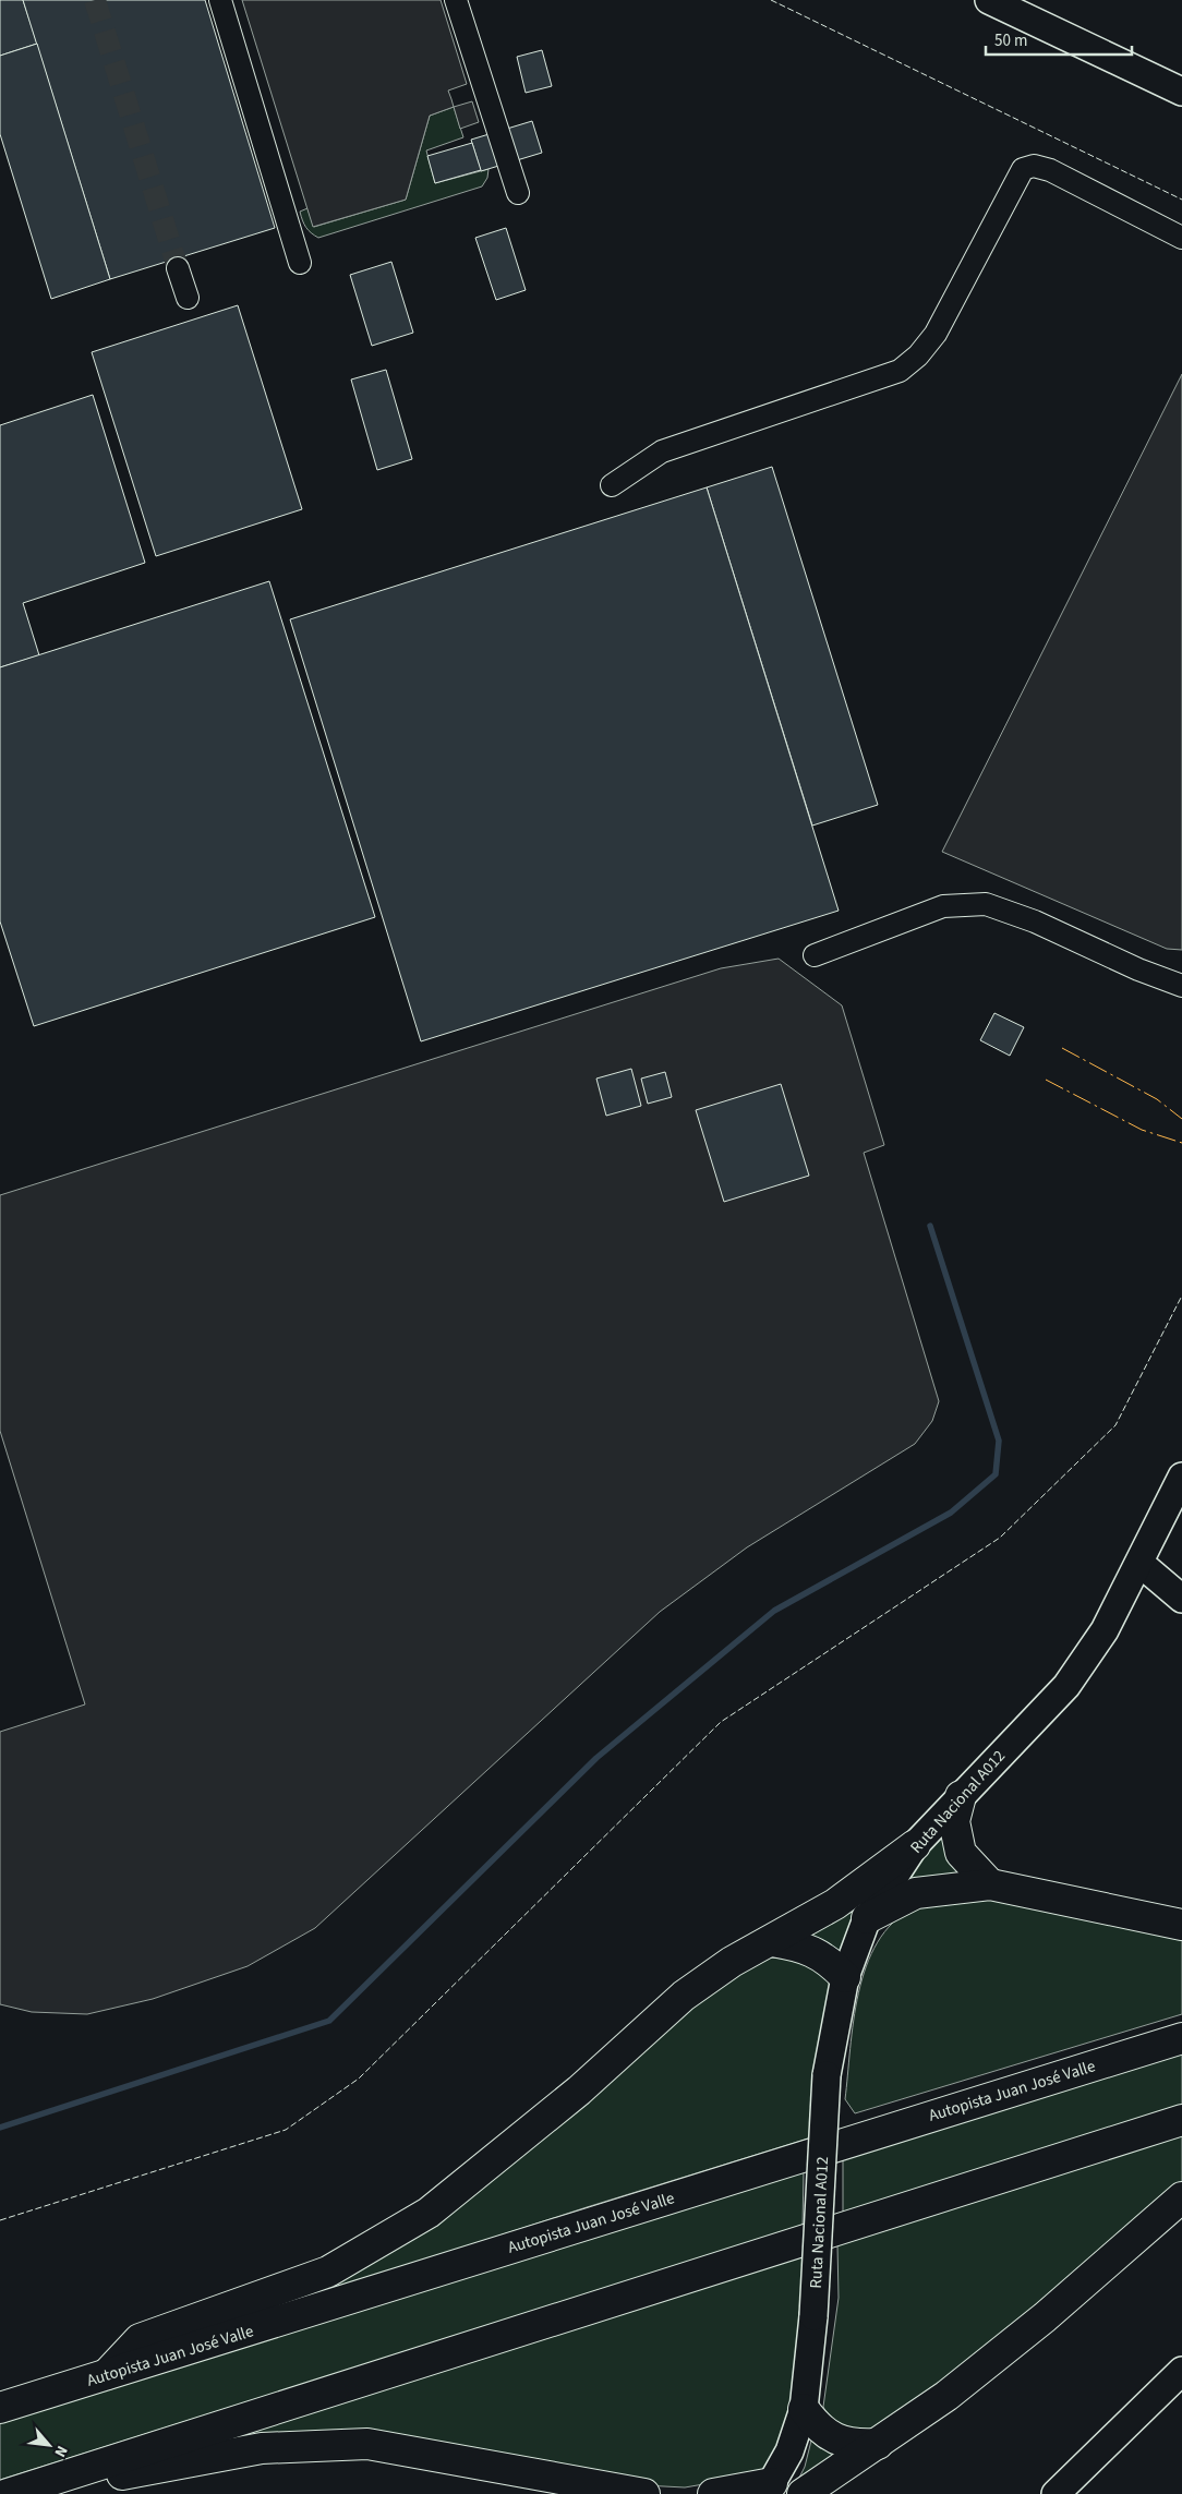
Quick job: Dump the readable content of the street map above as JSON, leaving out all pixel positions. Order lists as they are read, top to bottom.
{
  "streets": {
    "highway": ["Autopista Juan José Valle"],
    "main road": ["Ruta Nacional A012"]
  },
  "scale_bar": "50 m",
  "north": "bottom right"
}
